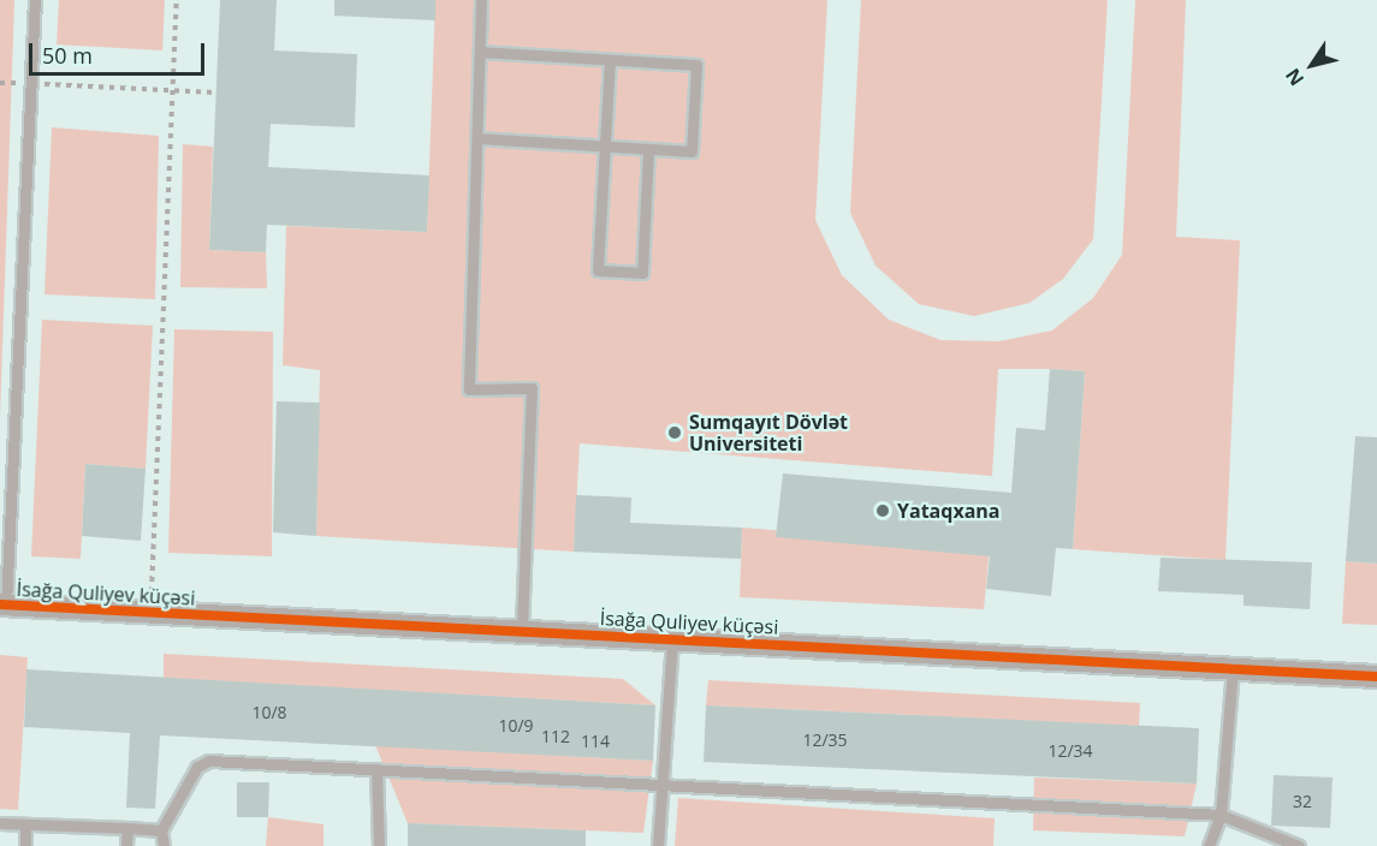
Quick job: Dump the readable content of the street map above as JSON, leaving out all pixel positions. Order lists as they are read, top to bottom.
{
  "streets": {
    "street": ["İsağa Quliyev küçəsi"]
  },
  "places": ["Sumqayıt Dövlət Universiteti", "Yataqxana"],
  "house_numbers": [
    "10/8",
    "10/9",
    "112",
    "12/35",
    "114",
    "12/34",
    "32"
  ],
  "scale_bar": "50 m",
  "north": "bottom left"
}
